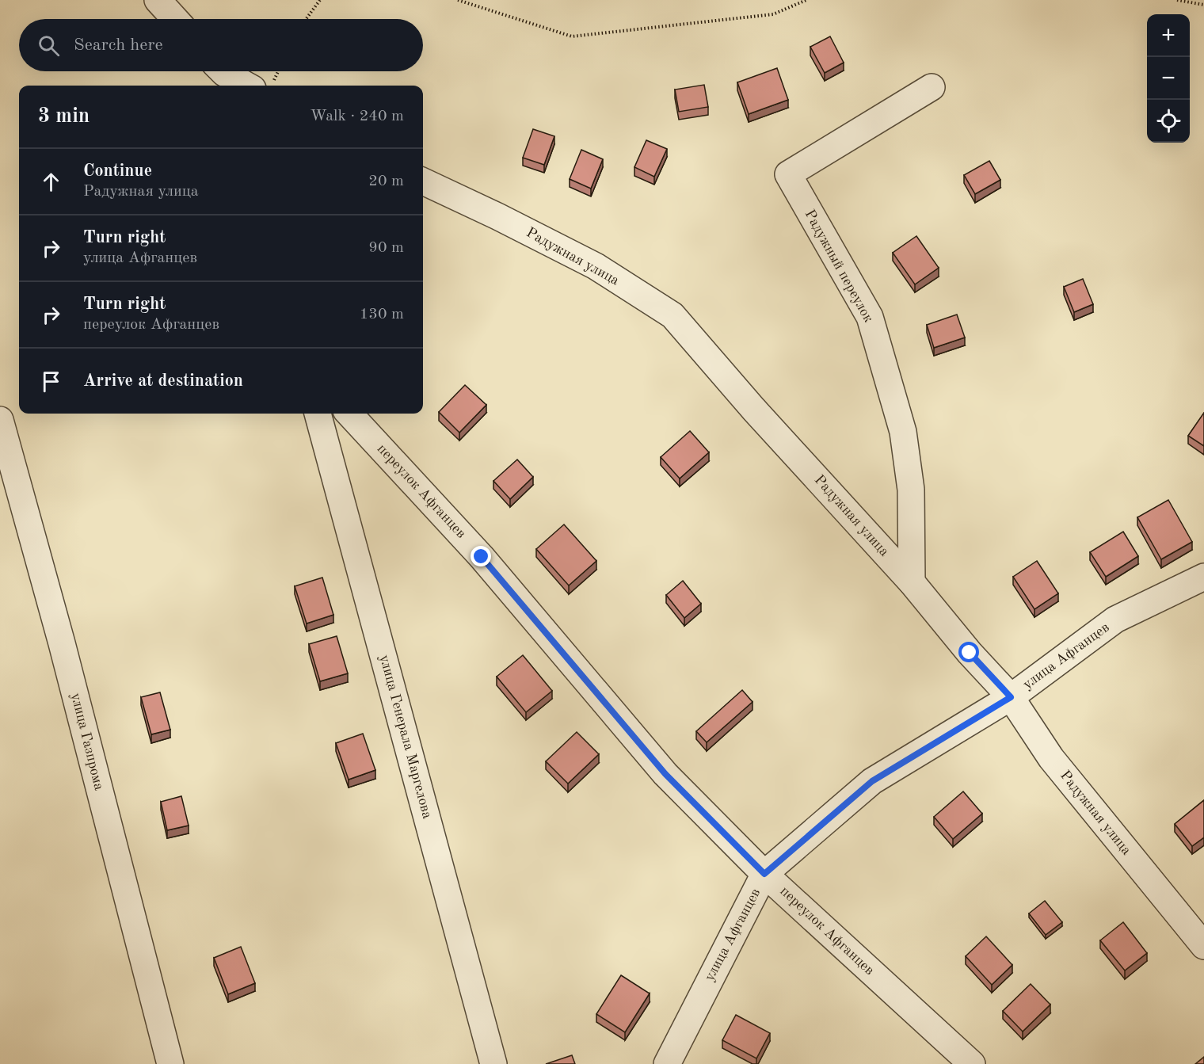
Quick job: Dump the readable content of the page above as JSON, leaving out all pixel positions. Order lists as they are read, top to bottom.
{
  "streets": {
    "street": [
      "Радужная улица",
      "Радужный переулок",
      "переулок Афганцев",
      "улица Афганцев",
      "улица Генерала Маргелова",
      "улица Газпрома"
    ]
  },
  "crossings": [
    ["Радужная улица", "Радужный переулок"],
    ["Радужная улица", "улица Афганцев"],
    ["переулок Афганцев", "улица Афганцев"]
  ],
  "page": {
    "map_buttons": ["+", "−"],
    "search": "Search here",
    "heading": ["3 min", "Walk · 240 m"],
    "list": [
      ["Continue", "Радужная улица", "20 m"],
      ["Turn right", "улица Афганцев", "90 m"],
      ["Turn right", "переулок Афганцев", "130 m"],
      "Arrive at destination"
    ]
  }
}
